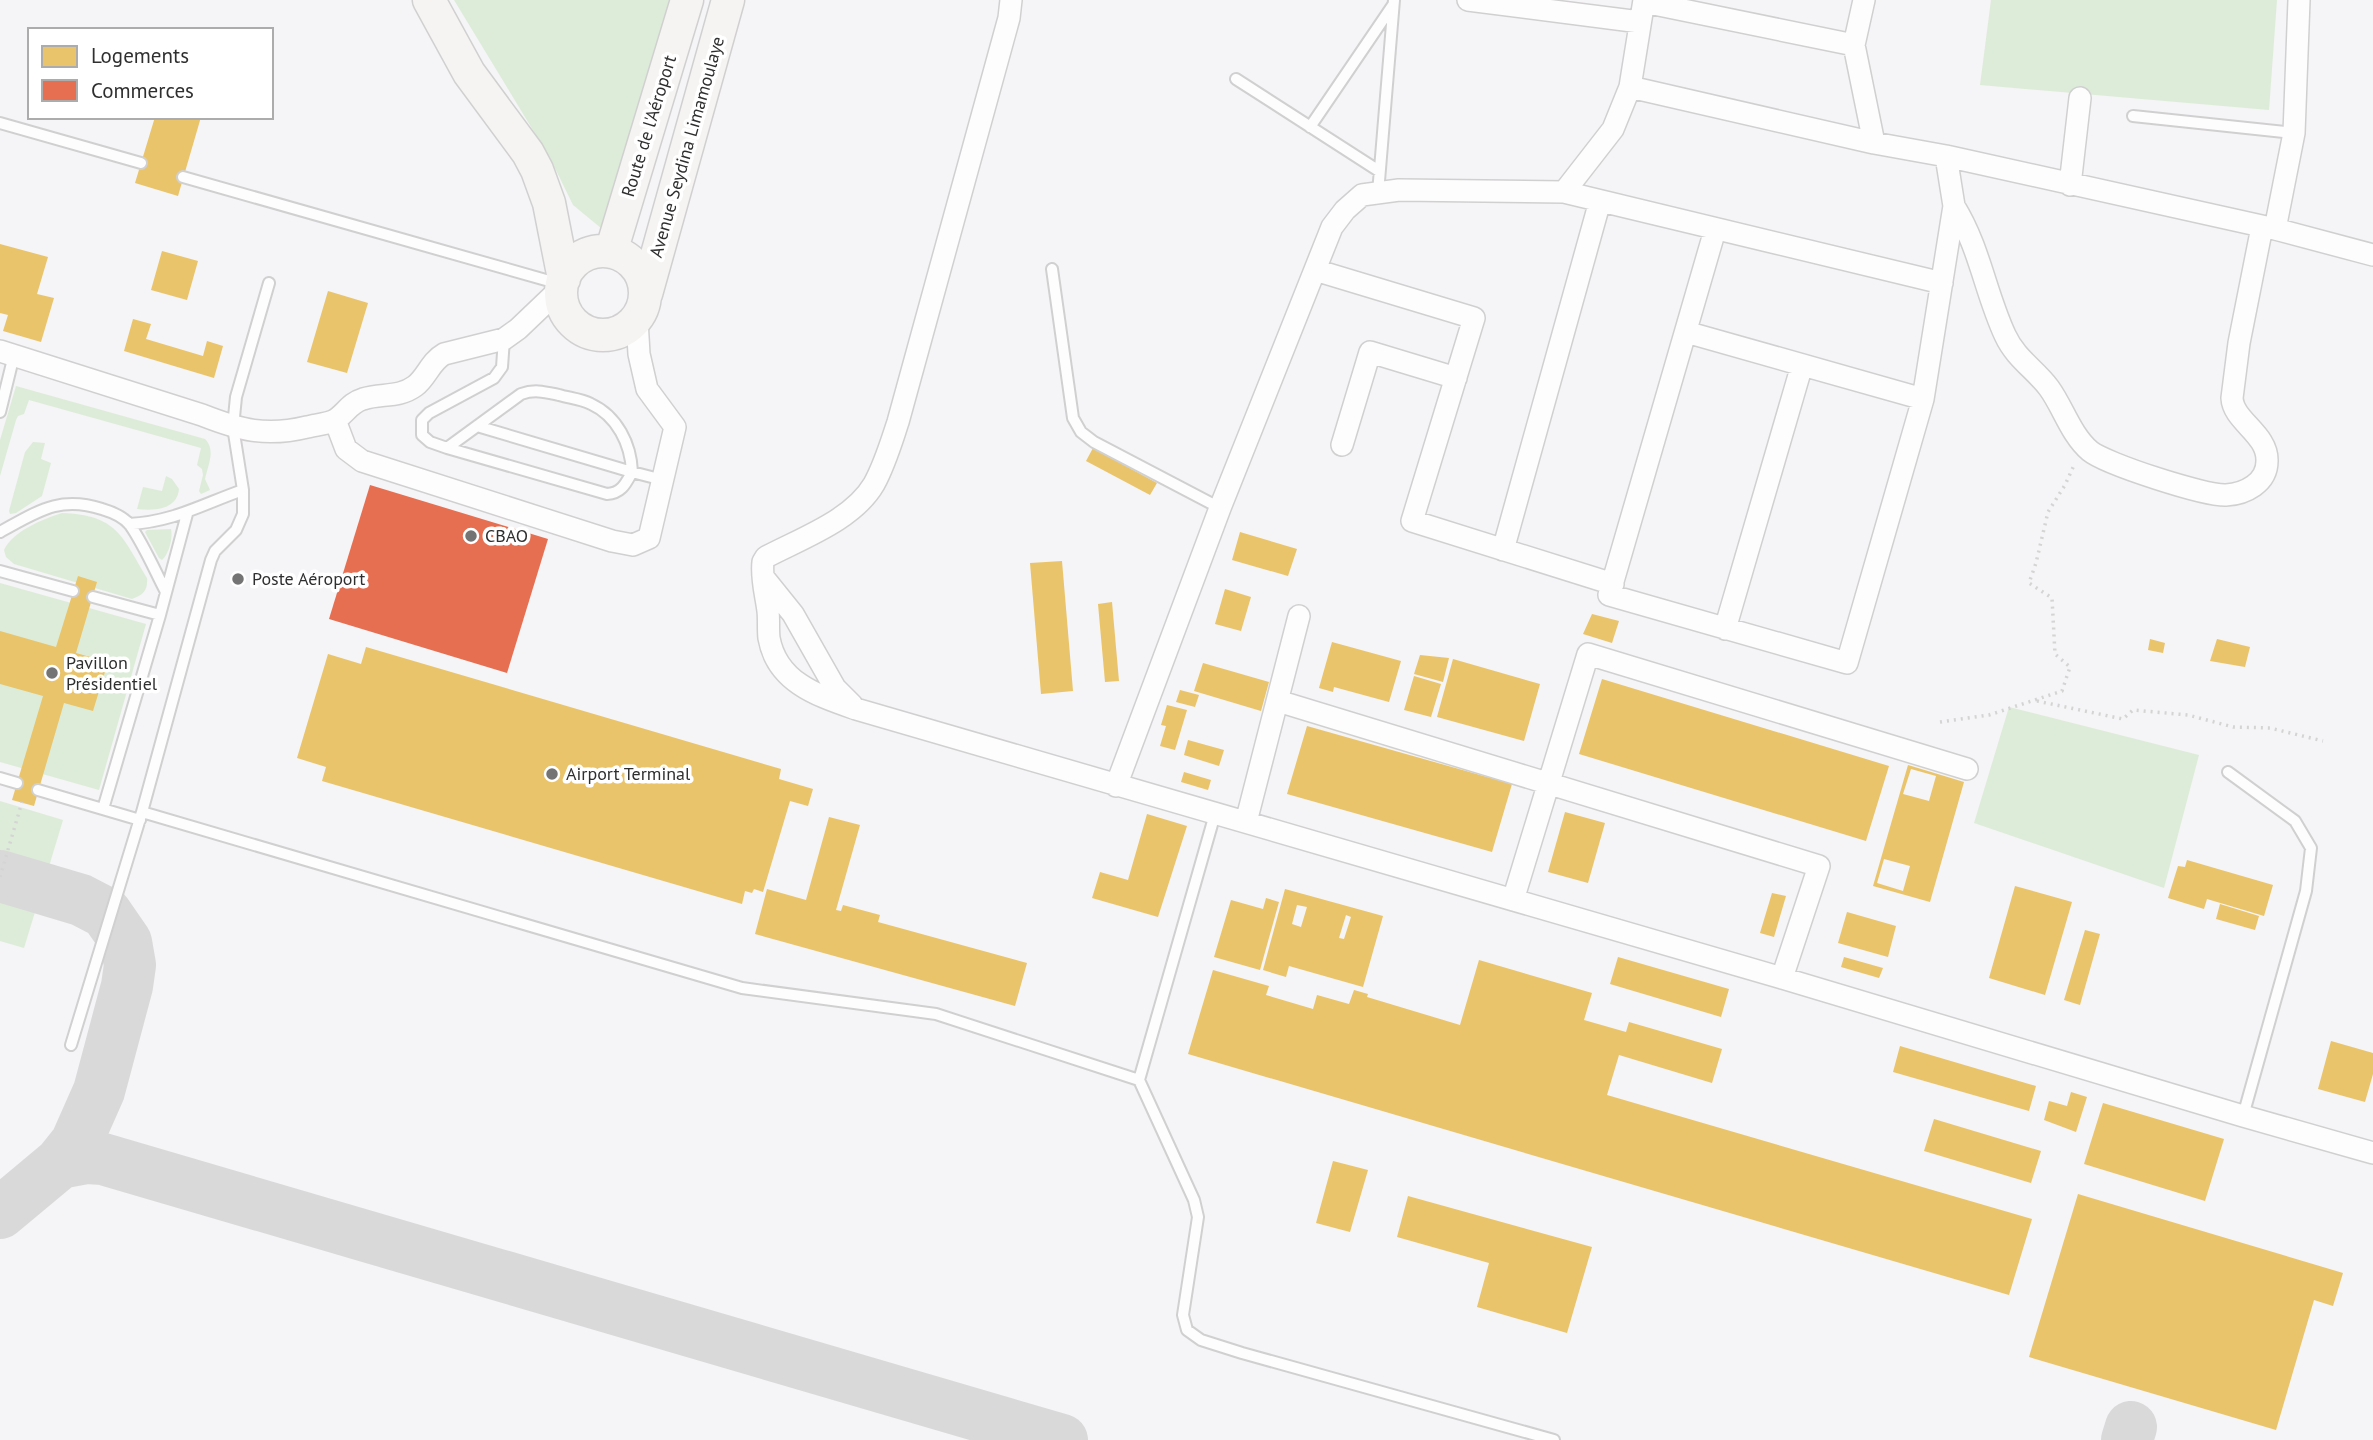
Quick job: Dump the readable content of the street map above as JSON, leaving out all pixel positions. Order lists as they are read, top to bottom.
{
  "streets": {
    "street": ["Route de l'Aéroport", "Avenue Seydina Limamoulaye"]
  },
  "crossings": [
    ["Route de l'Aéroport", "Avenue Seydina Limamoulaye"]
  ],
  "places": [
    "CBAO",
    "Poste Aéroport",
    "Pavillon Présidentiel",
    "Airport Terminal"
  ],
  "legend": ["Logements", "Commerces"]
}
